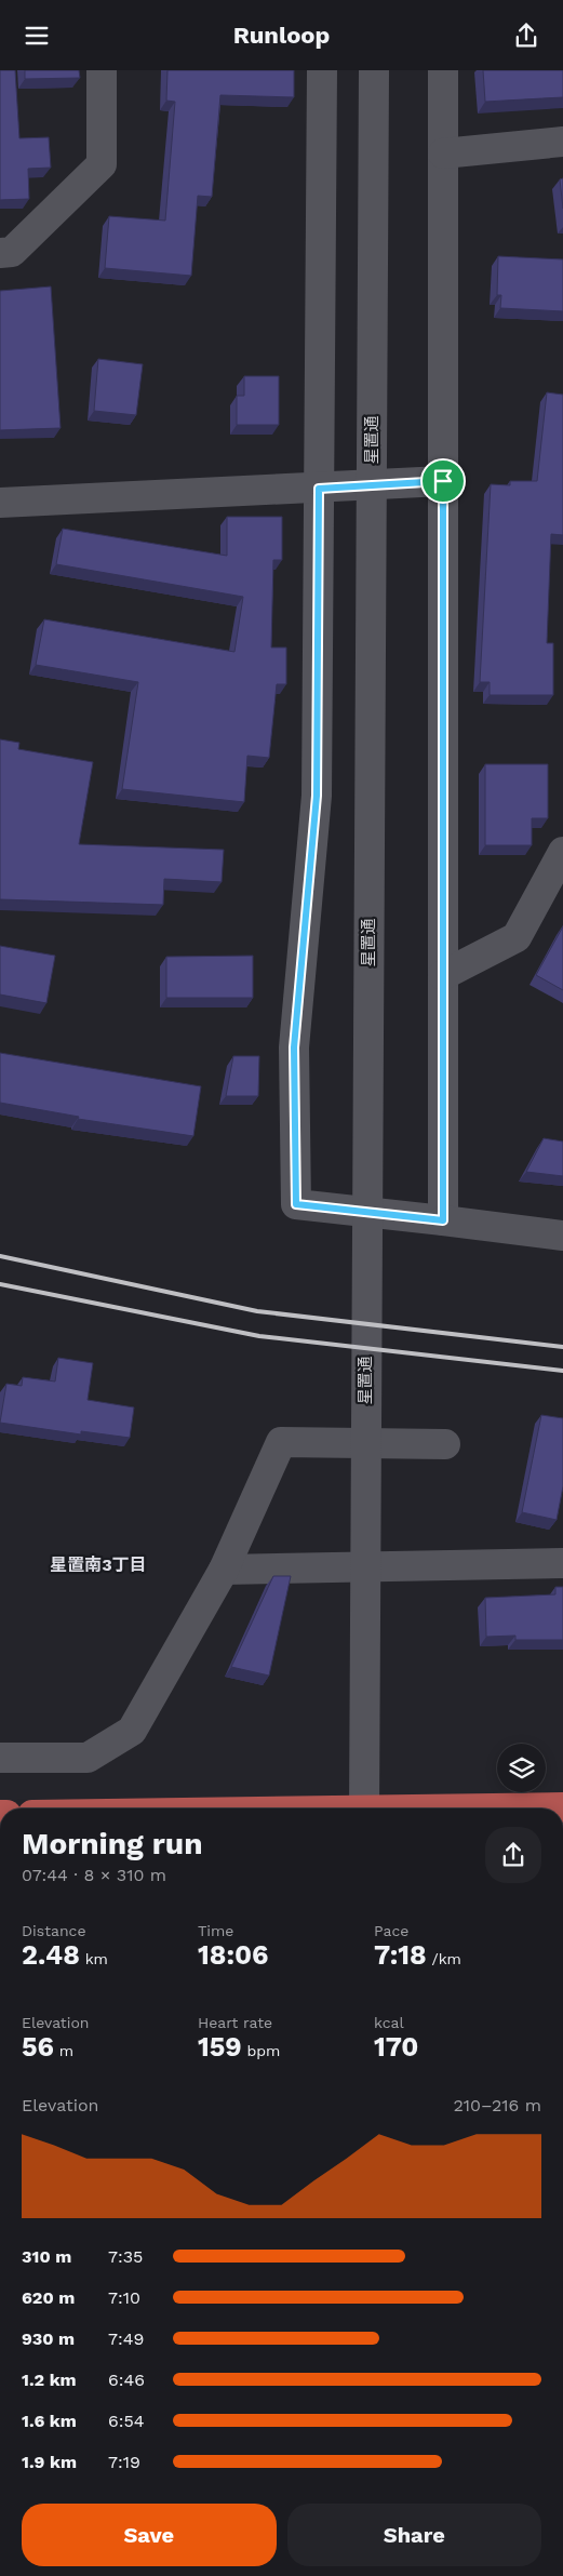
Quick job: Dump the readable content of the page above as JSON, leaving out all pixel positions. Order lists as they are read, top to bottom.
{
  "streets": {
    "street": ["星置通"]
  },
  "districts": ["星置南3丁目"],
  "page": {
    "header": "Runloop",
    "heading": ["Morning run", "07:44 · 8 × 310 m"],
    "stats": [
      ["Distance", "2.48 km"],
      ["Time", "18:06"],
      ["Pace", "7:18 /km"],
      ["Elevation", "56 m"],
      ["Heart rate", "159 bpm"],
      ["kcal", "170"]
    ],
    "chart": ["Elevation", "210–216 m"],
    "list": [
      {
        "name": "310 m",
        "note": "7:35"
      },
      {
        "name": "620 m",
        "note": "7:10"
      },
      {
        "name": "930 m",
        "note": "7:49"
      },
      {
        "name": "1.2 km",
        "note": "6:46"
      },
      {
        "name": "1.6 km",
        "note": "6:54"
      },
      {
        "name": "1.9 km",
        "note": "7:19"
      }
    ],
    "buttons": ["Save", "Share"]
  }
}
